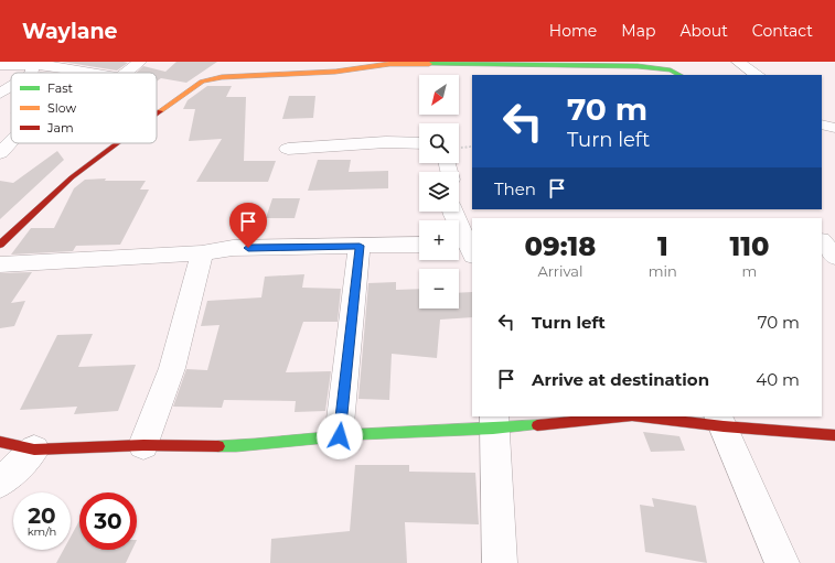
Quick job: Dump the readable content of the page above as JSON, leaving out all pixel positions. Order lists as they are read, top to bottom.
{
  "legend": ["Fast", "Slow", "Jam"],
  "north": "bottom left",
  "page": {
    "header": "Waylane",
    "nav": [
      "Home",
      "Map",
      "About",
      "Contact"
    ],
    "map_buttons": ["+", "−"],
    "turn": ["70 m", "Turn left"],
    "then": "Then",
    "eta": [
      "09:18",
      "Arrival",
      "1",
      "min",
      "110",
      "m"
    ],
    "list": [
      {
        "name": "Turn left",
        "value": "70 m"
      },
      {
        "name": "Arrive at destination",
        "value": "40 m"
      }
    ],
    "speed": "20 km/h",
    "limit": "30"
  }
}
